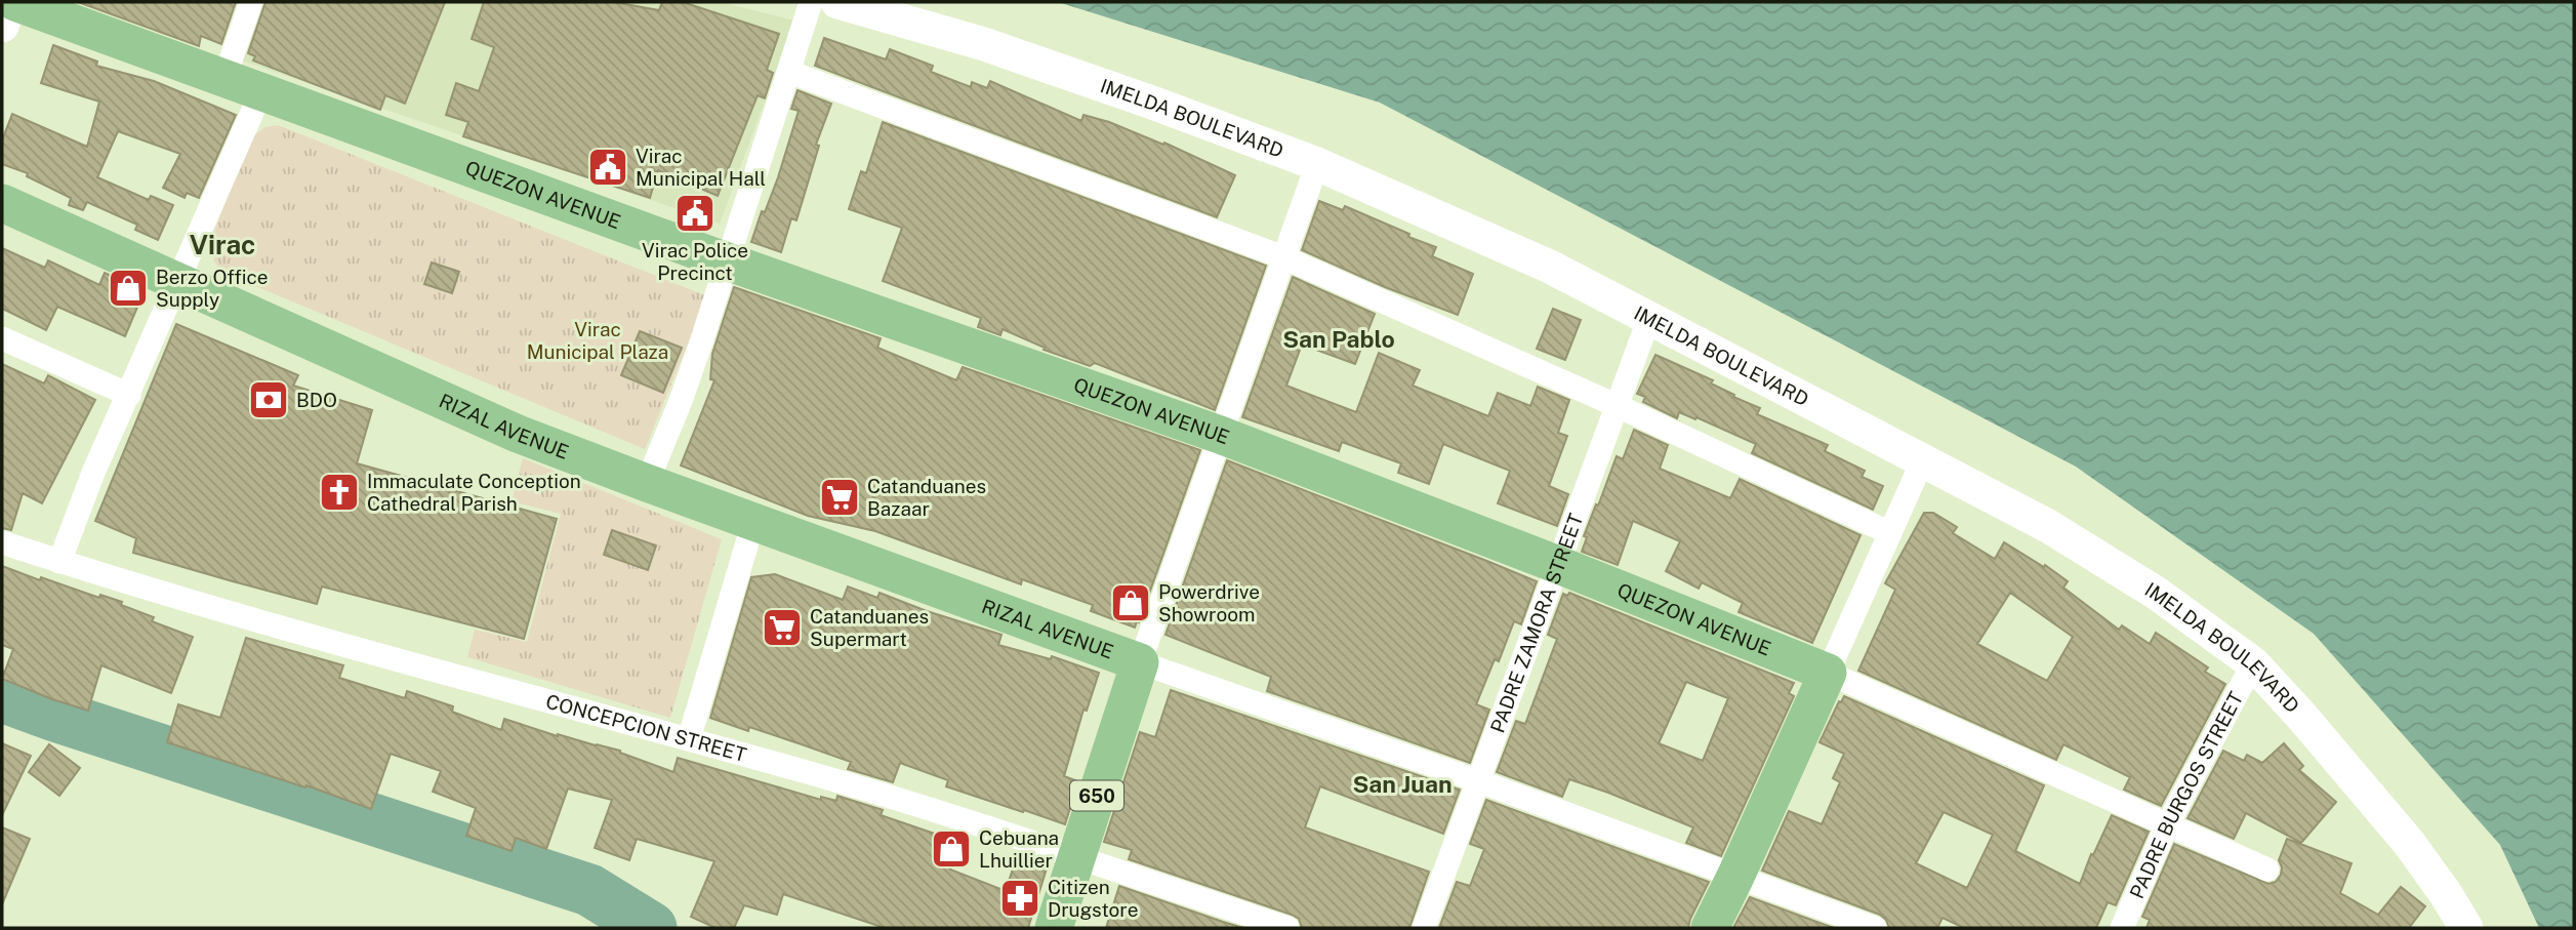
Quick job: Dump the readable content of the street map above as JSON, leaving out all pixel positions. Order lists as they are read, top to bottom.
{
  "streets": {
    "main road": [
      "IMELDA BOULEVARD",
      "QUEZON AVENUE",
      "RIZAL AVENUE",
      "650"
    ],
    "street": ["PADRE ZAMORA STREET", "CONCEPCION STREET", "PADRE BURGOS STREET"]
  },
  "crossings": [
    ["IMELDA BOULEVARD", "PADRE ZAMORA STREET"],
    ["IMELDA BOULEVARD", "PADRE BURGOS STREET"],
    ["QUEZON AVENUE", "PADRE ZAMORA STREET"],
    ["QUEZON AVENUE", "PADRE BURGOS STREET"],
    ["RIZAL AVENUE", "650"],
    ["CONCEPCION STREET", "650"]
  ],
  "districts": ["Virac", "San Pablo", "San Juan"],
  "parks": ["Virac Municipal Plaza"],
  "places": {
    "public building": ["Virac Municipal Hall", "Virac Police Precinct"],
    "shop": ["Berzo Office Supply", "Powerdrive Showroom", "Cebuana Lhuillier"],
    "bank": ["BDO"],
    "church": ["Immaculate Conception Cathedral Parish"],
    "supermarket": ["Catanduanes Bazaar", "Catanduanes Supermart"],
    "pharmacy": ["Citizen Drugstore"]
  }
}
